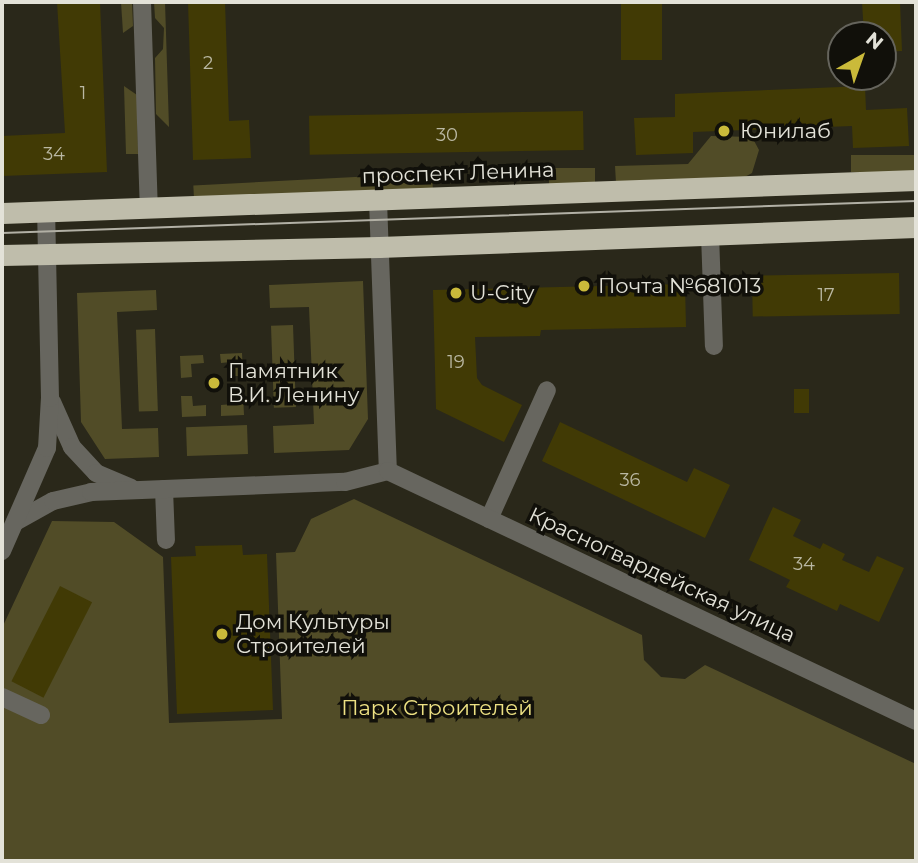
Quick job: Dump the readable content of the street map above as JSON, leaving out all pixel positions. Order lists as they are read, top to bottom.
{
  "streets": {
    "highway": ["проспект Ленина"],
    "street": ["Красногвардейская улица"]
  },
  "parks": ["Парк Строителей"],
  "places": [
    "Юнилаб",
    "Почта №681013",
    "U-City",
    "Памятник В.И. Ленину",
    "Дом Культуры Строителей"
  ],
  "house_numbers": [
    "2",
    "1",
    "30",
    "34",
    "17",
    "19",
    "36",
    "34"
  ],
  "north": "top right"
}
